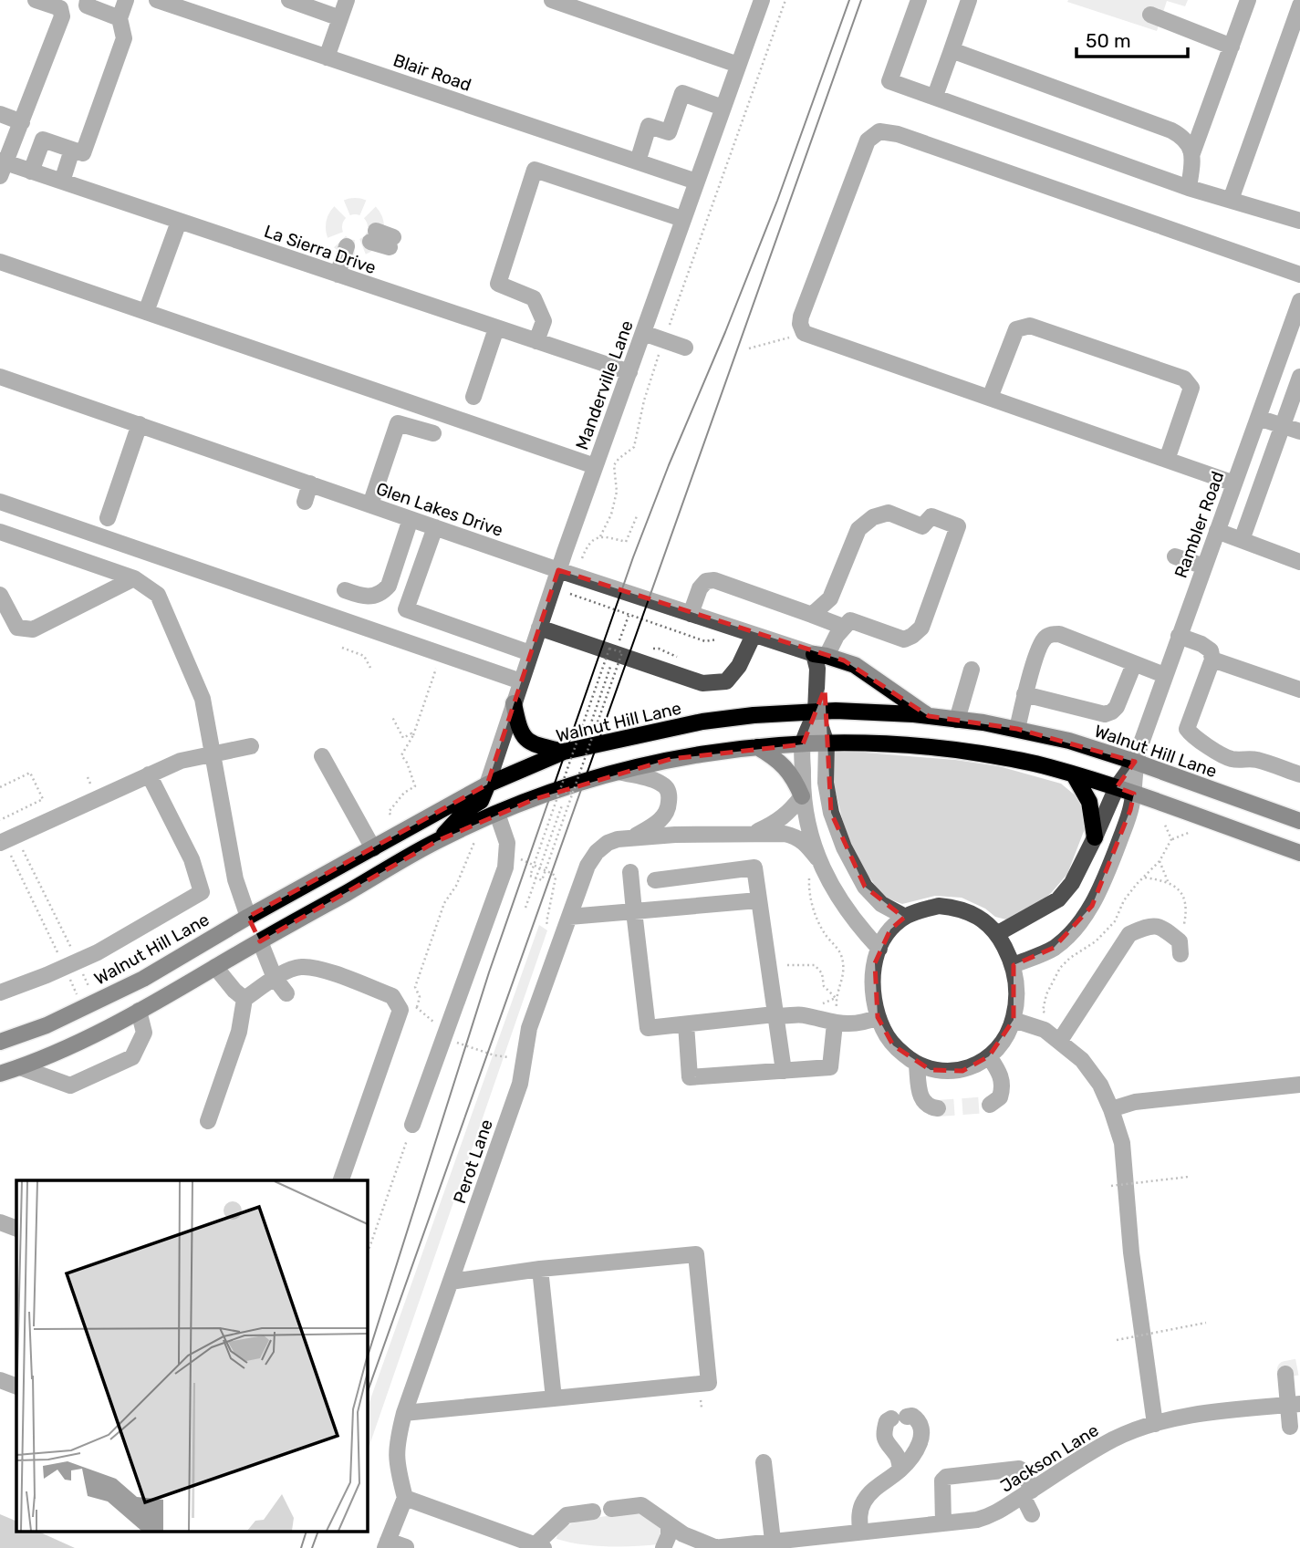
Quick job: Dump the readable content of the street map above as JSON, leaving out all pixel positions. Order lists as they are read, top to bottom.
{
  "streets": {
    "main road": ["Walnut Hill Lane"],
    "street": [
      "Blair Road",
      "La Sierra Drive",
      "Manderville Lane",
      "Glen Lakes Drive",
      "Rambler Road",
      "Perot Lane",
      "Jackson Lane"
    ]
  },
  "crossings": [
    ["Blair Road", "Manderville Lane"],
    ["La Sierra Drive", "Manderville Lane"],
    ["Manderville Lane", "Glen Lakes Drive"],
    ["Manderville Lane", "Walnut Hill Lane"],
    ["Rambler Road", "Walnut Hill Lane"]
  ],
  "scale_bar": "50 m"
}
